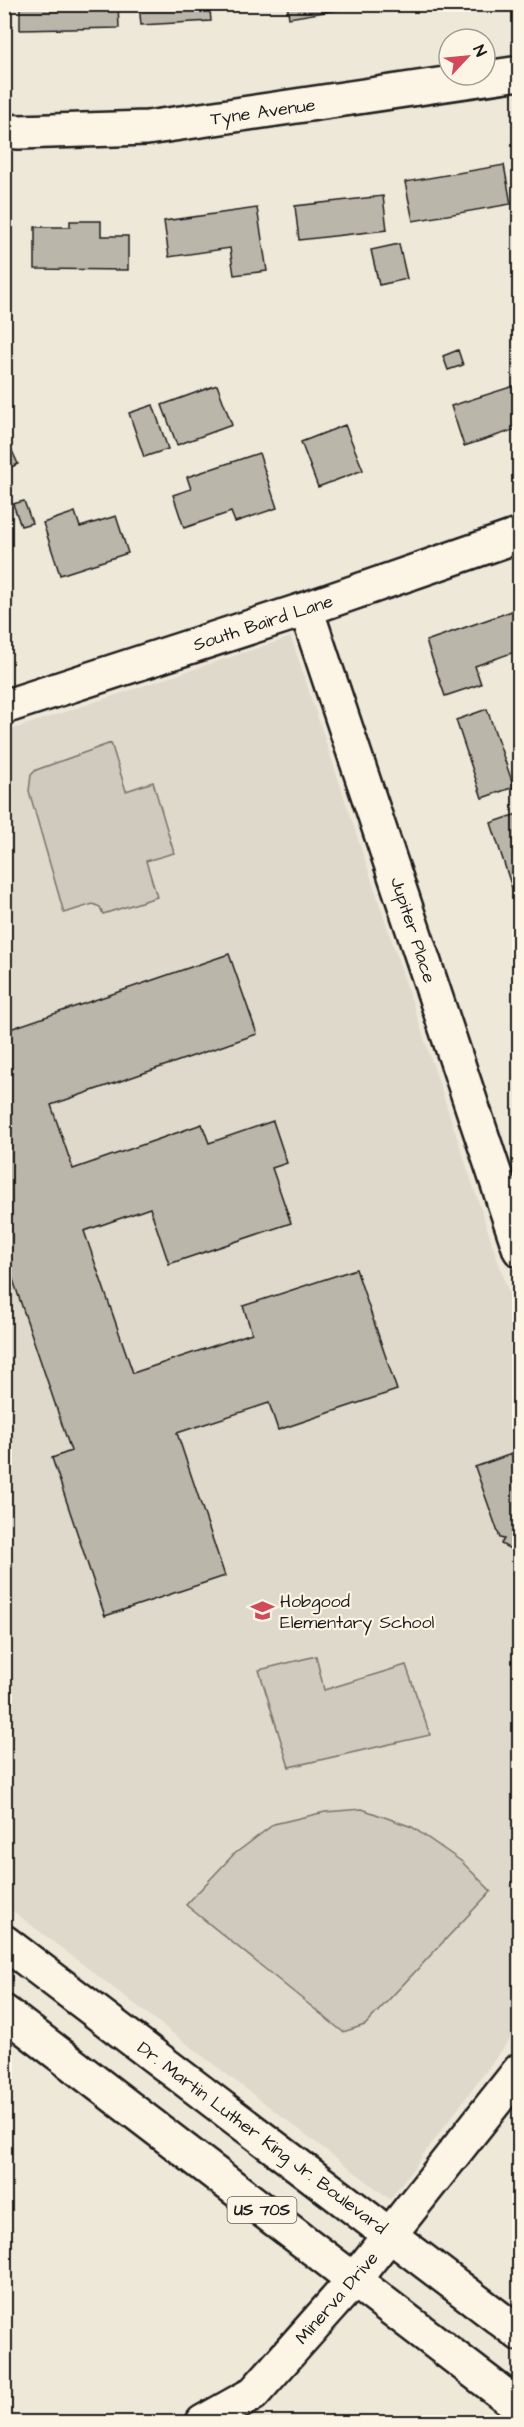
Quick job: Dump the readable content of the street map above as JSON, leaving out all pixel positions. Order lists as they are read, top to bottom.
{
  "streets": {
    "street": [
      "Tyne Avenue",
      "South Baird Lane",
      "Jupiter Place",
      "Dr. Martin Luther King Jr. Boulevard",
      "US 70S",
      "Minerva Drive"
    ]
  },
  "crossings": [
    ["South Baird Lane", "Jupiter Place"],
    ["Dr. Martin Luther King Jr. Boulevard", "Minerva Drive"],
    ["US 70S", "Minerva Drive"]
  ],
  "places": {
    "school or university": ["Hobgood Elementary School"]
  },
  "north": "top right"
}
